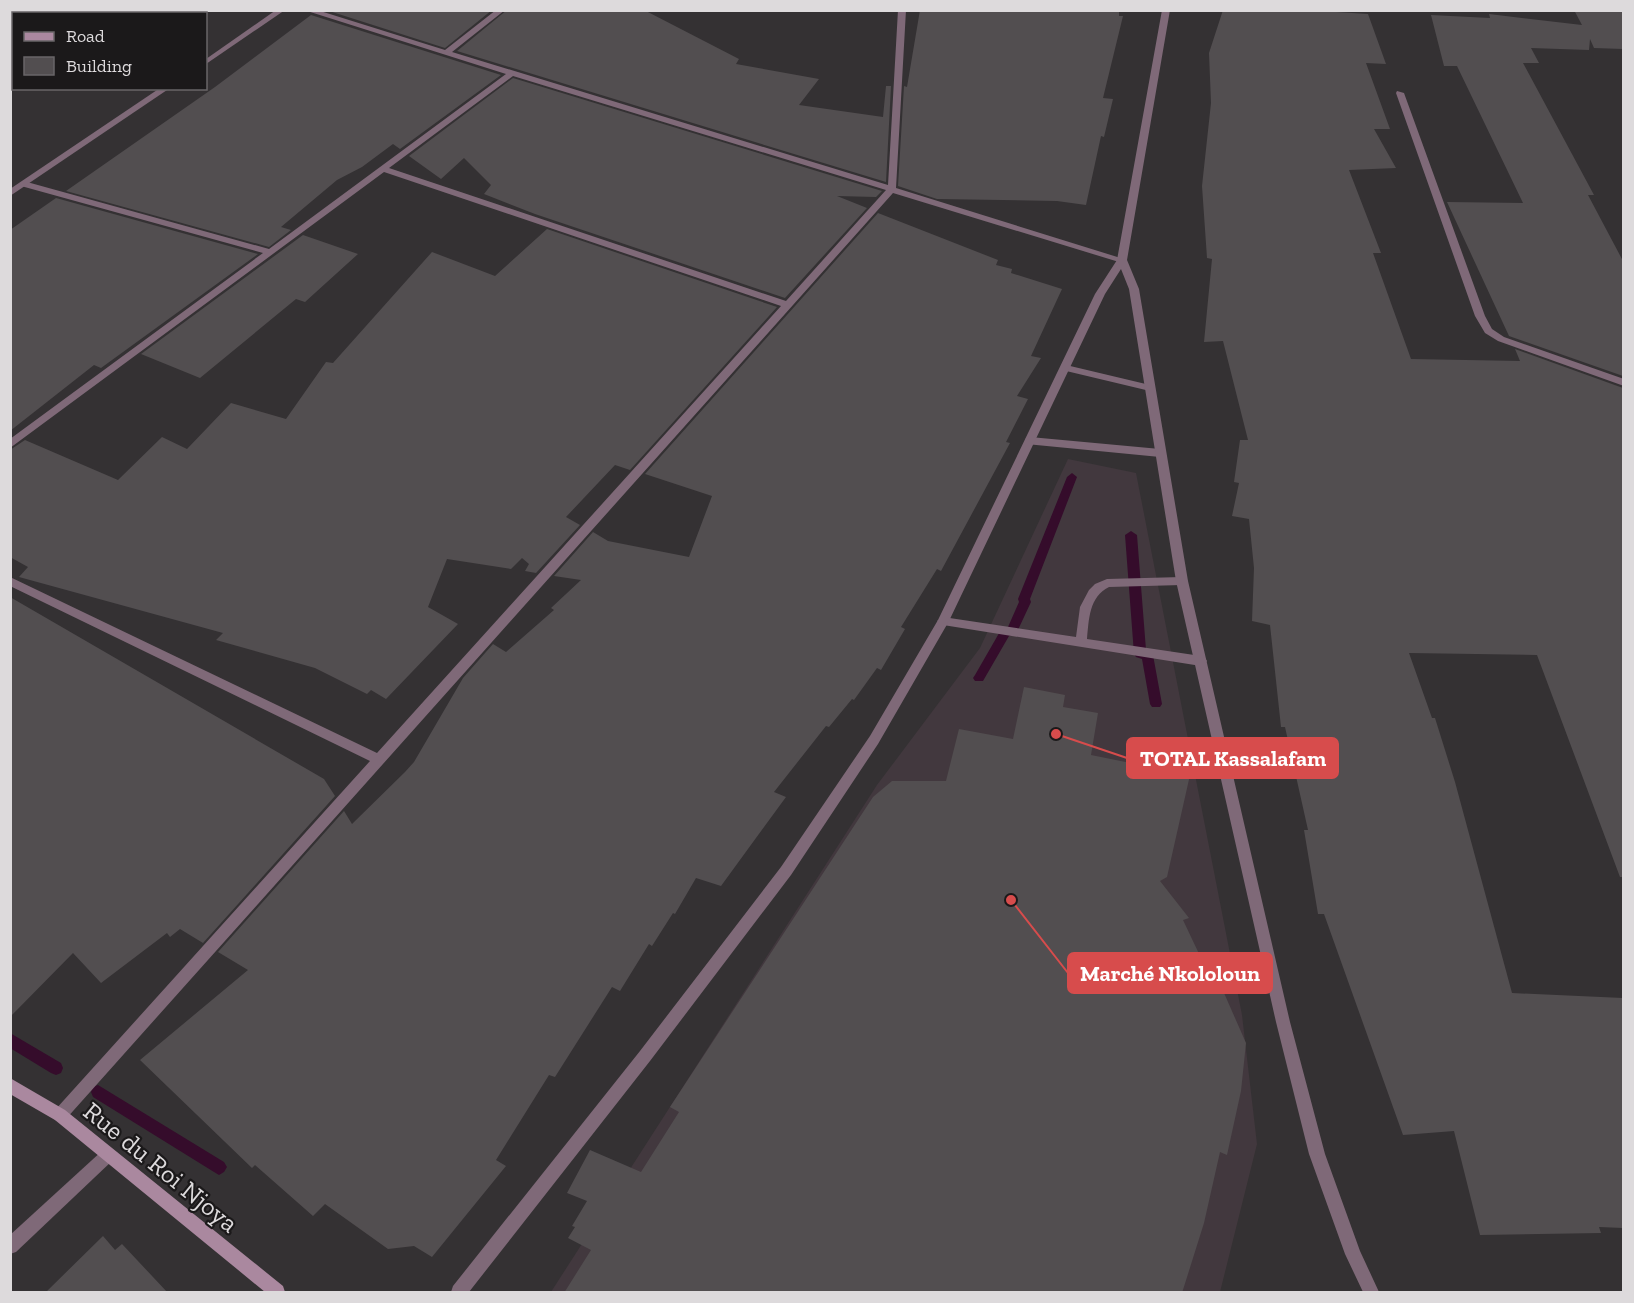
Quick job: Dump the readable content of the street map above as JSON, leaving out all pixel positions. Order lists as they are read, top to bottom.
{
  "streets": {
    "main road": ["Rue du Roi Njoya"]
  },
  "places": ["TOTAL Kassalafam", "Marché Nkololoun"],
  "legend": ["Road", "Building"]
}
